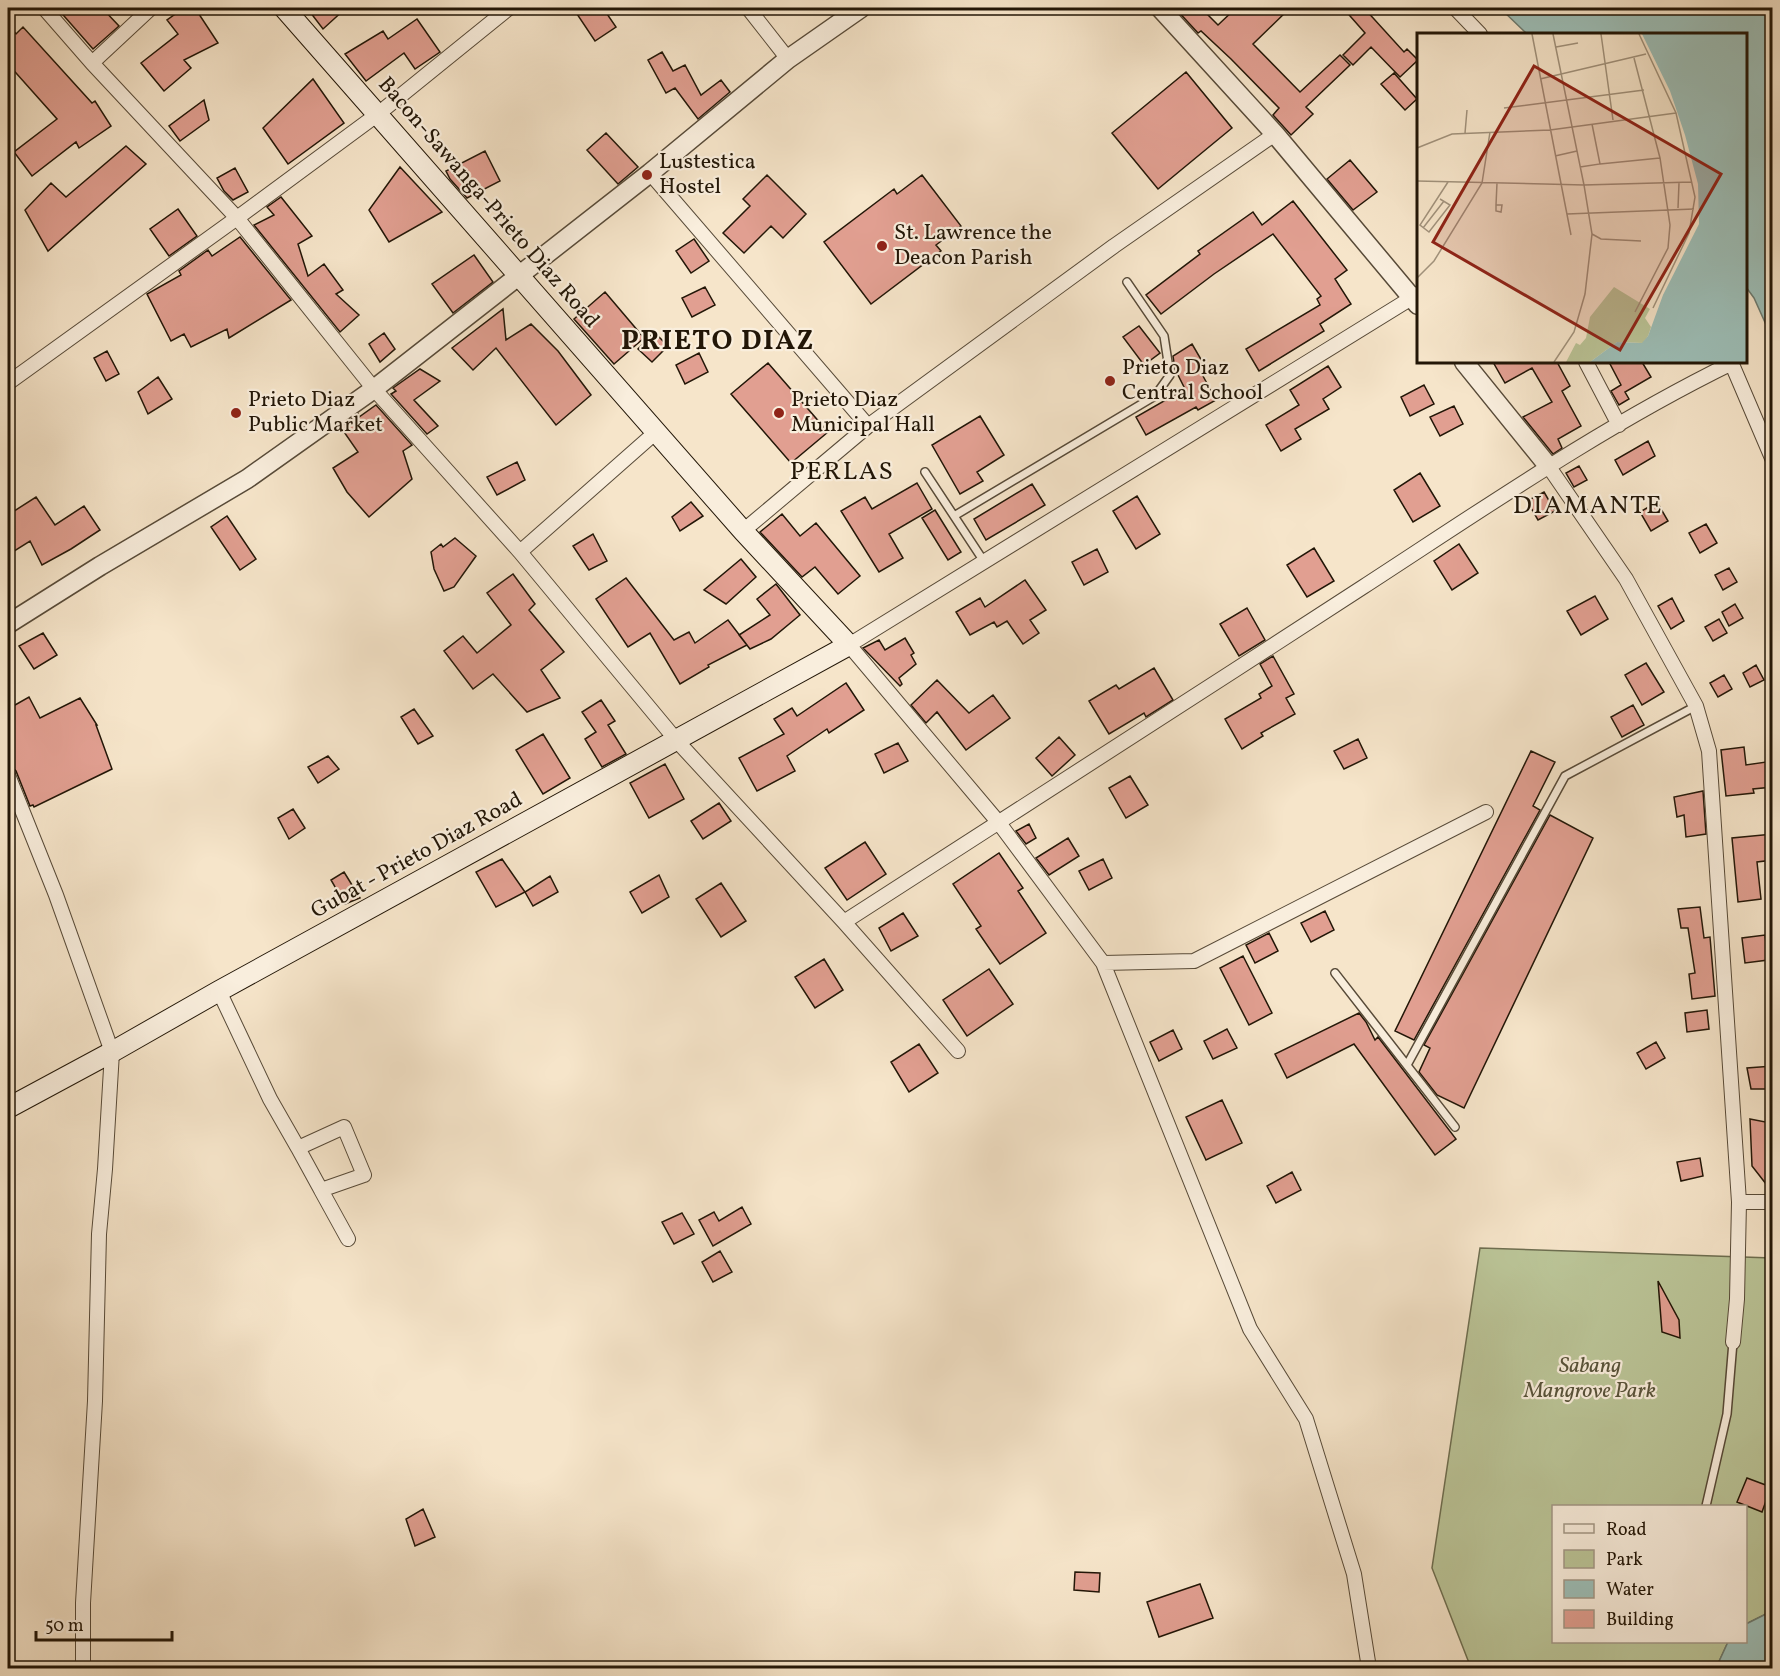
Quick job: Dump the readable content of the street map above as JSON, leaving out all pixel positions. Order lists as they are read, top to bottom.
{
  "streets": {
    "main road": ["Bacon-Sawanga-Prieto Diaz Road", "Gubat - Prieto Diaz Road"]
  },
  "crossings": [
    ["Bacon-Sawanga-Prieto Diaz Road", "Gubat - Prieto Diaz Road"]
  ],
  "districts": ["PRIETO DIAZ", "PERLAS", "DIAMANTE"],
  "parks": ["Sabang Mangrove Park"],
  "places": [
    "Lustestica Hostel",
    "St. Lawrence the Deacon Parish",
    "Prieto Diaz Central School",
    "Prieto Diaz Public Market",
    "Prieto Diaz Municipal Hall"
  ],
  "legend": [
    "Road",
    "Park",
    "Water",
    "Building"
  ],
  "scale_bar": "50 m"
}
